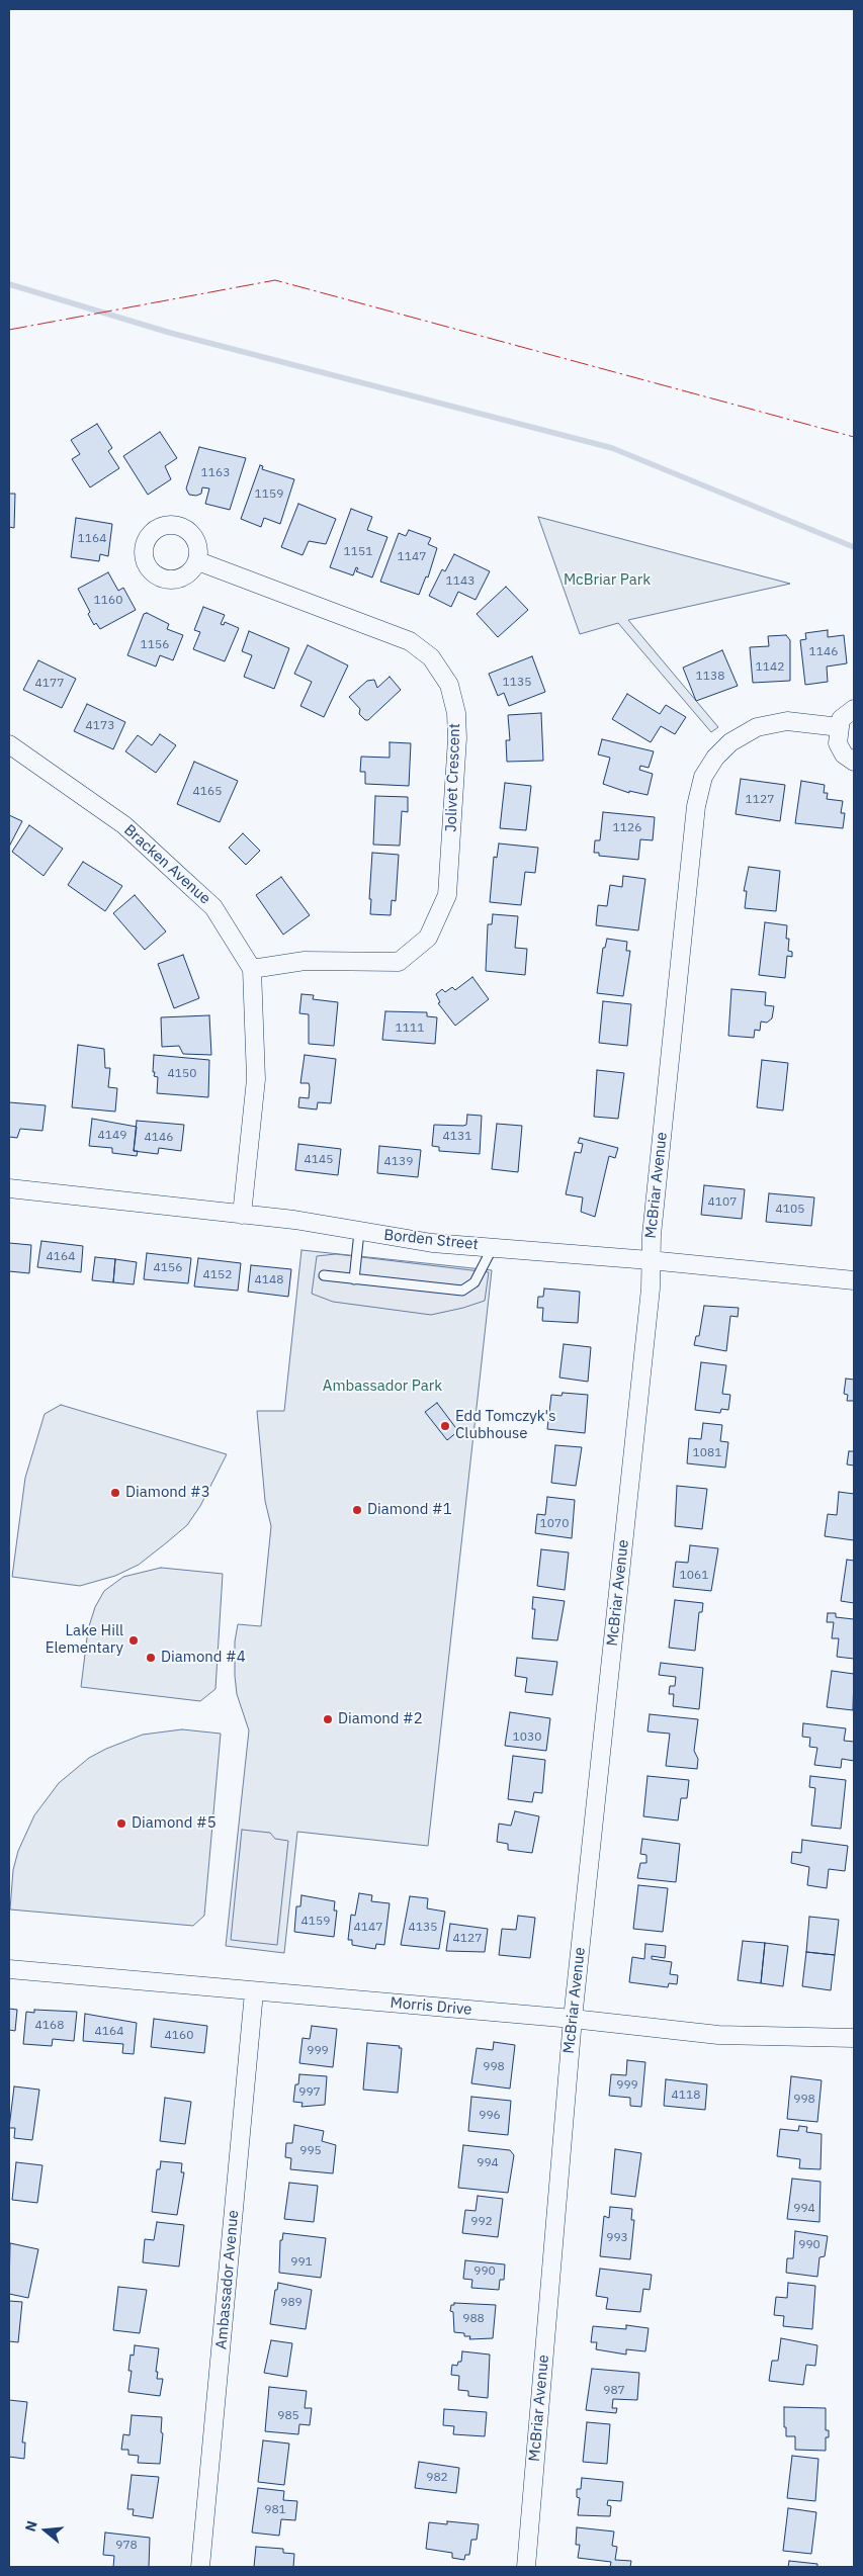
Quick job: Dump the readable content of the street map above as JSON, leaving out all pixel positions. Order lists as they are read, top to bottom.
{
  "streets": {
    "street": [
      "Jolivet Crescent",
      "Bracken Avenue",
      "McBriar Avenue",
      "Borden Street",
      "Morris Drive",
      "Ambassador Avenue"
    ]
  },
  "crossings": [
    ["Jolivet Crescent", "Bracken Avenue"],
    ["Bracken Avenue", "Borden Street"],
    ["McBriar Avenue", "Borden Street"],
    ["McBriar Avenue", "Morris Drive"],
    ["Morris Drive", "Ambassador Avenue"]
  ],
  "parks": ["McBriar Park", "Ambassador Park"],
  "places": [
    "Edd Tomczyk's Clubhouse",
    "Diamond #3",
    "Diamond #1",
    "Lake Hill Elementary",
    "Diamond #4",
    "Diamond #2",
    "Diamond #5"
  ],
  "house_numbers": [
    "1163",
    "1159",
    "1164",
    "1151",
    "1147",
    "1143",
    "1160",
    "1156",
    "1146",
    "1142",
    "1138",
    "1135",
    "4177",
    "4173",
    "4165",
    "1127",
    "1126",
    "1111",
    "4150",
    "4149",
    "4131",
    "4146",
    "4145",
    "4139",
    "4107",
    "4105",
    "4164",
    "4156",
    "4152",
    "4148",
    "1081",
    "1070",
    "1061",
    "1030",
    "4159",
    "4147",
    "4135",
    "4127",
    "4168",
    "4164",
    "4160",
    "999",
    "998",
    "999",
    "997",
    "4118",
    "998",
    "996",
    "995",
    "994",
    "994",
    "992",
    "993",
    "990",
    "991",
    "990",
    "989",
    "988",
    "987",
    "985",
    "982",
    "981",
    "978"
  ],
  "north": "left"
}
